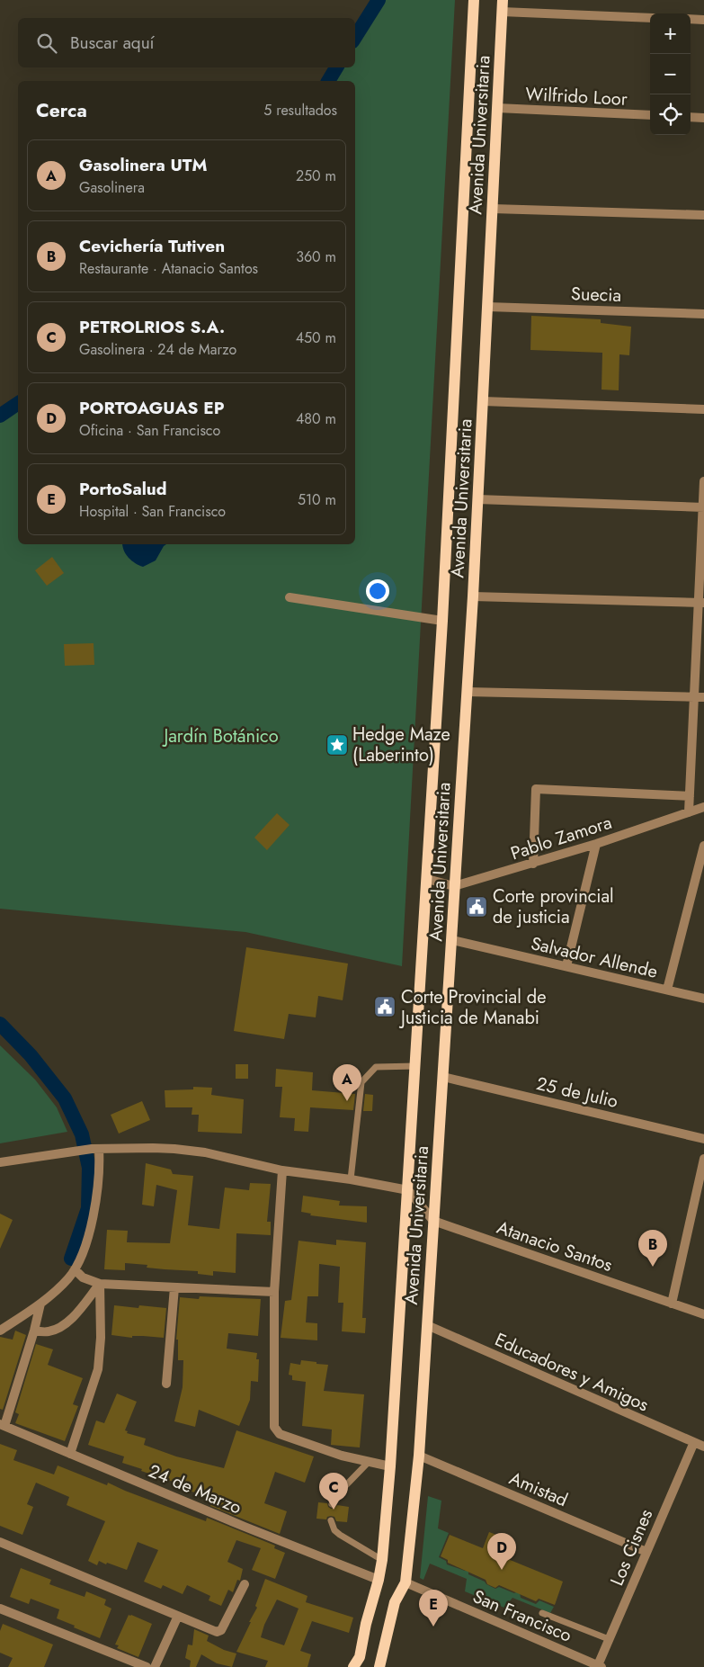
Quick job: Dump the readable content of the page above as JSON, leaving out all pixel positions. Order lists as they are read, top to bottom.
{
  "streets": {
    "main road": ["Avenida Universitaria"],
    "street": [
      "Wilfrido Loor",
      "Suecia",
      "Pablo Zamora",
      "Salvador Allende",
      "25 de Julio",
      "Atanacio Santos",
      "Educadores y Amigos",
      "24 de Marzo",
      "Amistad",
      "Los Cisnes",
      "San Francisco"
    ]
  },
  "crossings": [
    ["Wilfrido Loor", "Avenida Universitaria"],
    ["Avenida Universitaria", "Suecia"],
    ["Avenida Universitaria", "Pablo Zamora"],
    ["Avenida Universitaria", "Salvador Allende"],
    ["Avenida Universitaria", "25 de Julio"],
    ["Avenida Universitaria", "Atanacio Santos"],
    ["Avenida Universitaria", "Educadores y Amigos"],
    ["Avenida Universitaria", "24 de Marzo"],
    ["Avenida Universitaria", "Amistad"],
    ["Avenida Universitaria", "San Francisco"],
    ["Educadores y Amigos", "Los Cisnes"],
    ["Amistad", "Los Cisnes"],
    ["Los Cisnes", "San Francisco"]
  ],
  "parks": ["Jardín Botánico"],
  "places": {
    "place": ["Hedge Maze (Laberinto)"],
    "public building": ["Corte provincial de justicia", "Corte Provincial de Justicia de Manabi"]
  },
  "page": {
    "map_buttons": ["+", "−"],
    "search": "Buscar aquí",
    "heading": ["Cerca", "5 resultados"],
    "list": [
      {
        "mark": "A",
        "name": "Gasolinera UTM",
        "note": "Gasolinera",
        "value": "250 m"
      },
      {
        "mark": "B",
        "name": "Cevichería Tutiven",
        "note": "Restaurante · Atanacio Santos",
        "value": "360 m"
      },
      {
        "mark": "C",
        "name": "PETROLRIOS S.A.",
        "note": "Gasolinera · 24 de Marzo",
        "value": "450 m"
      },
      {
        "mark": "D",
        "name": "PORTOAGUAS EP",
        "note": "Oficina · San Francisco",
        "value": "480 m"
      },
      {
        "mark": "E",
        "name": "PortoSalud",
        "note": "Hospital · San Francisco",
        "value": "510 m"
      }
    ],
    "pins": [
      "A",
      "B",
      "C",
      "D",
      "E"
    ]
  }
}
